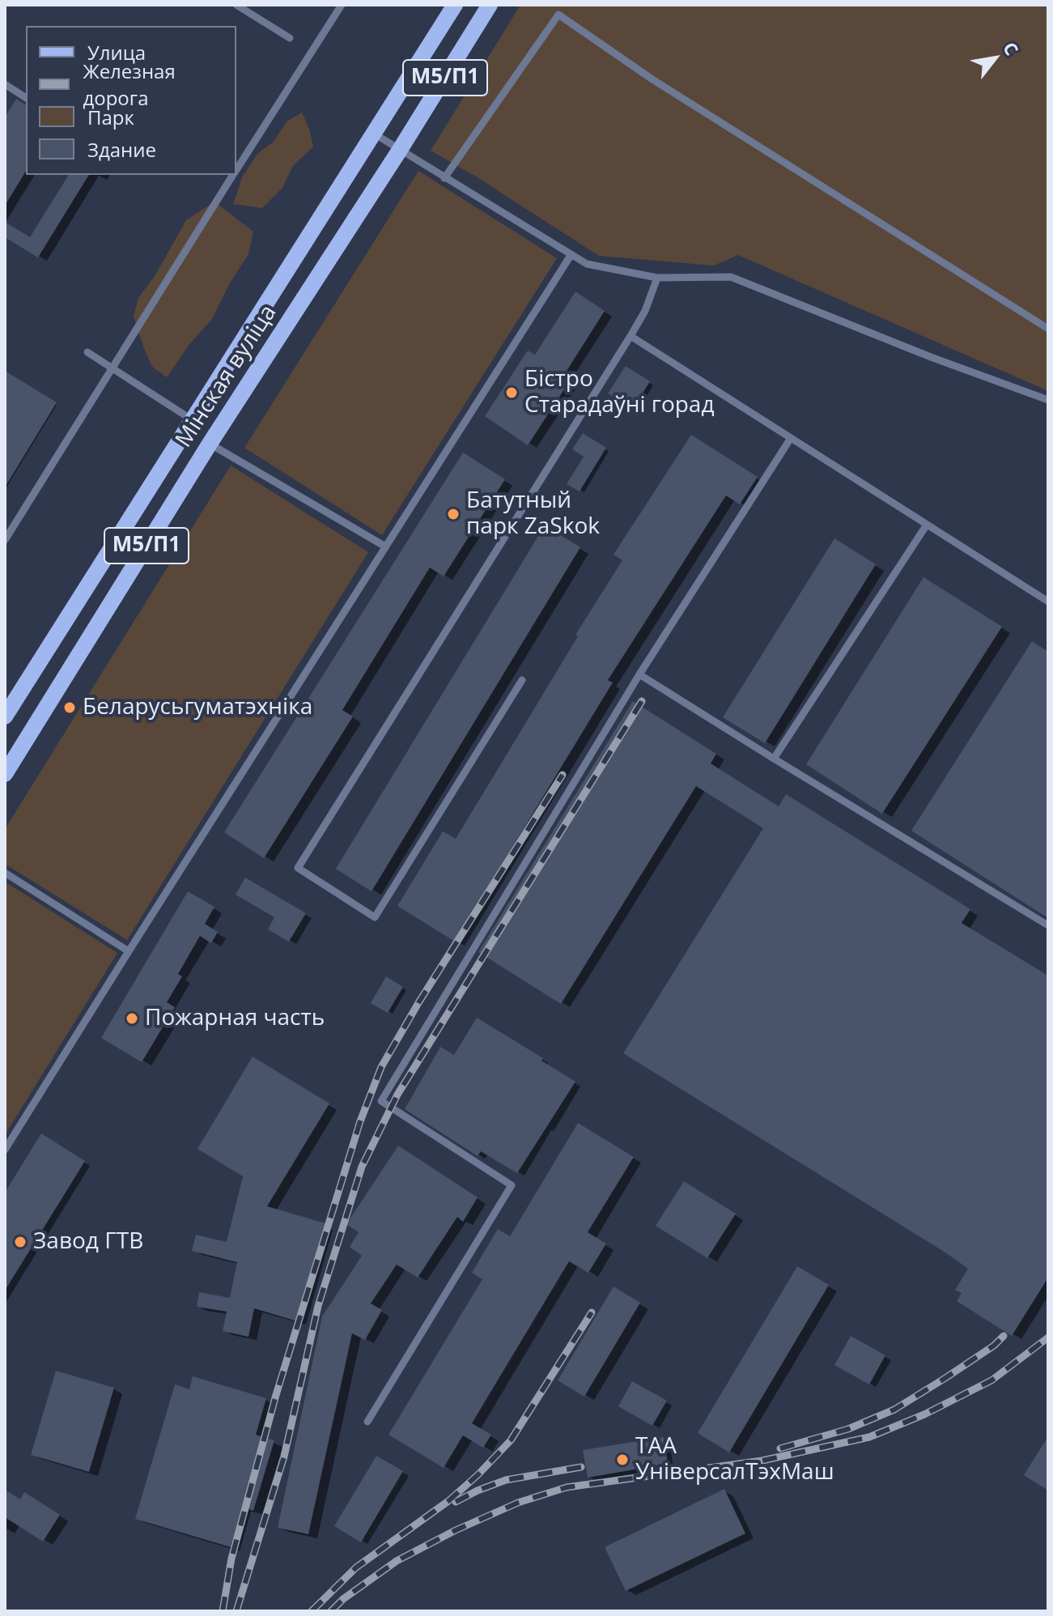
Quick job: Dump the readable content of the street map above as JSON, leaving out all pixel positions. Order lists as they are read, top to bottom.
{
  "streets": {
    "main road": ["М5/П1", "Мінская вуліца"]
  },
  "places": [
    "Бістро Старадаўні горад",
    "Батутный парк ZaSkok",
    "Беларусьгуматэхніка",
    "Пожарная часть",
    "Завод ГТВ",
    "ТАА УніверсалТэхМаш"
  ],
  "legend": [
    "Улица",
    "Железная дорога",
    "Парк",
    "Здание"
  ],
  "north": "top right"
}
